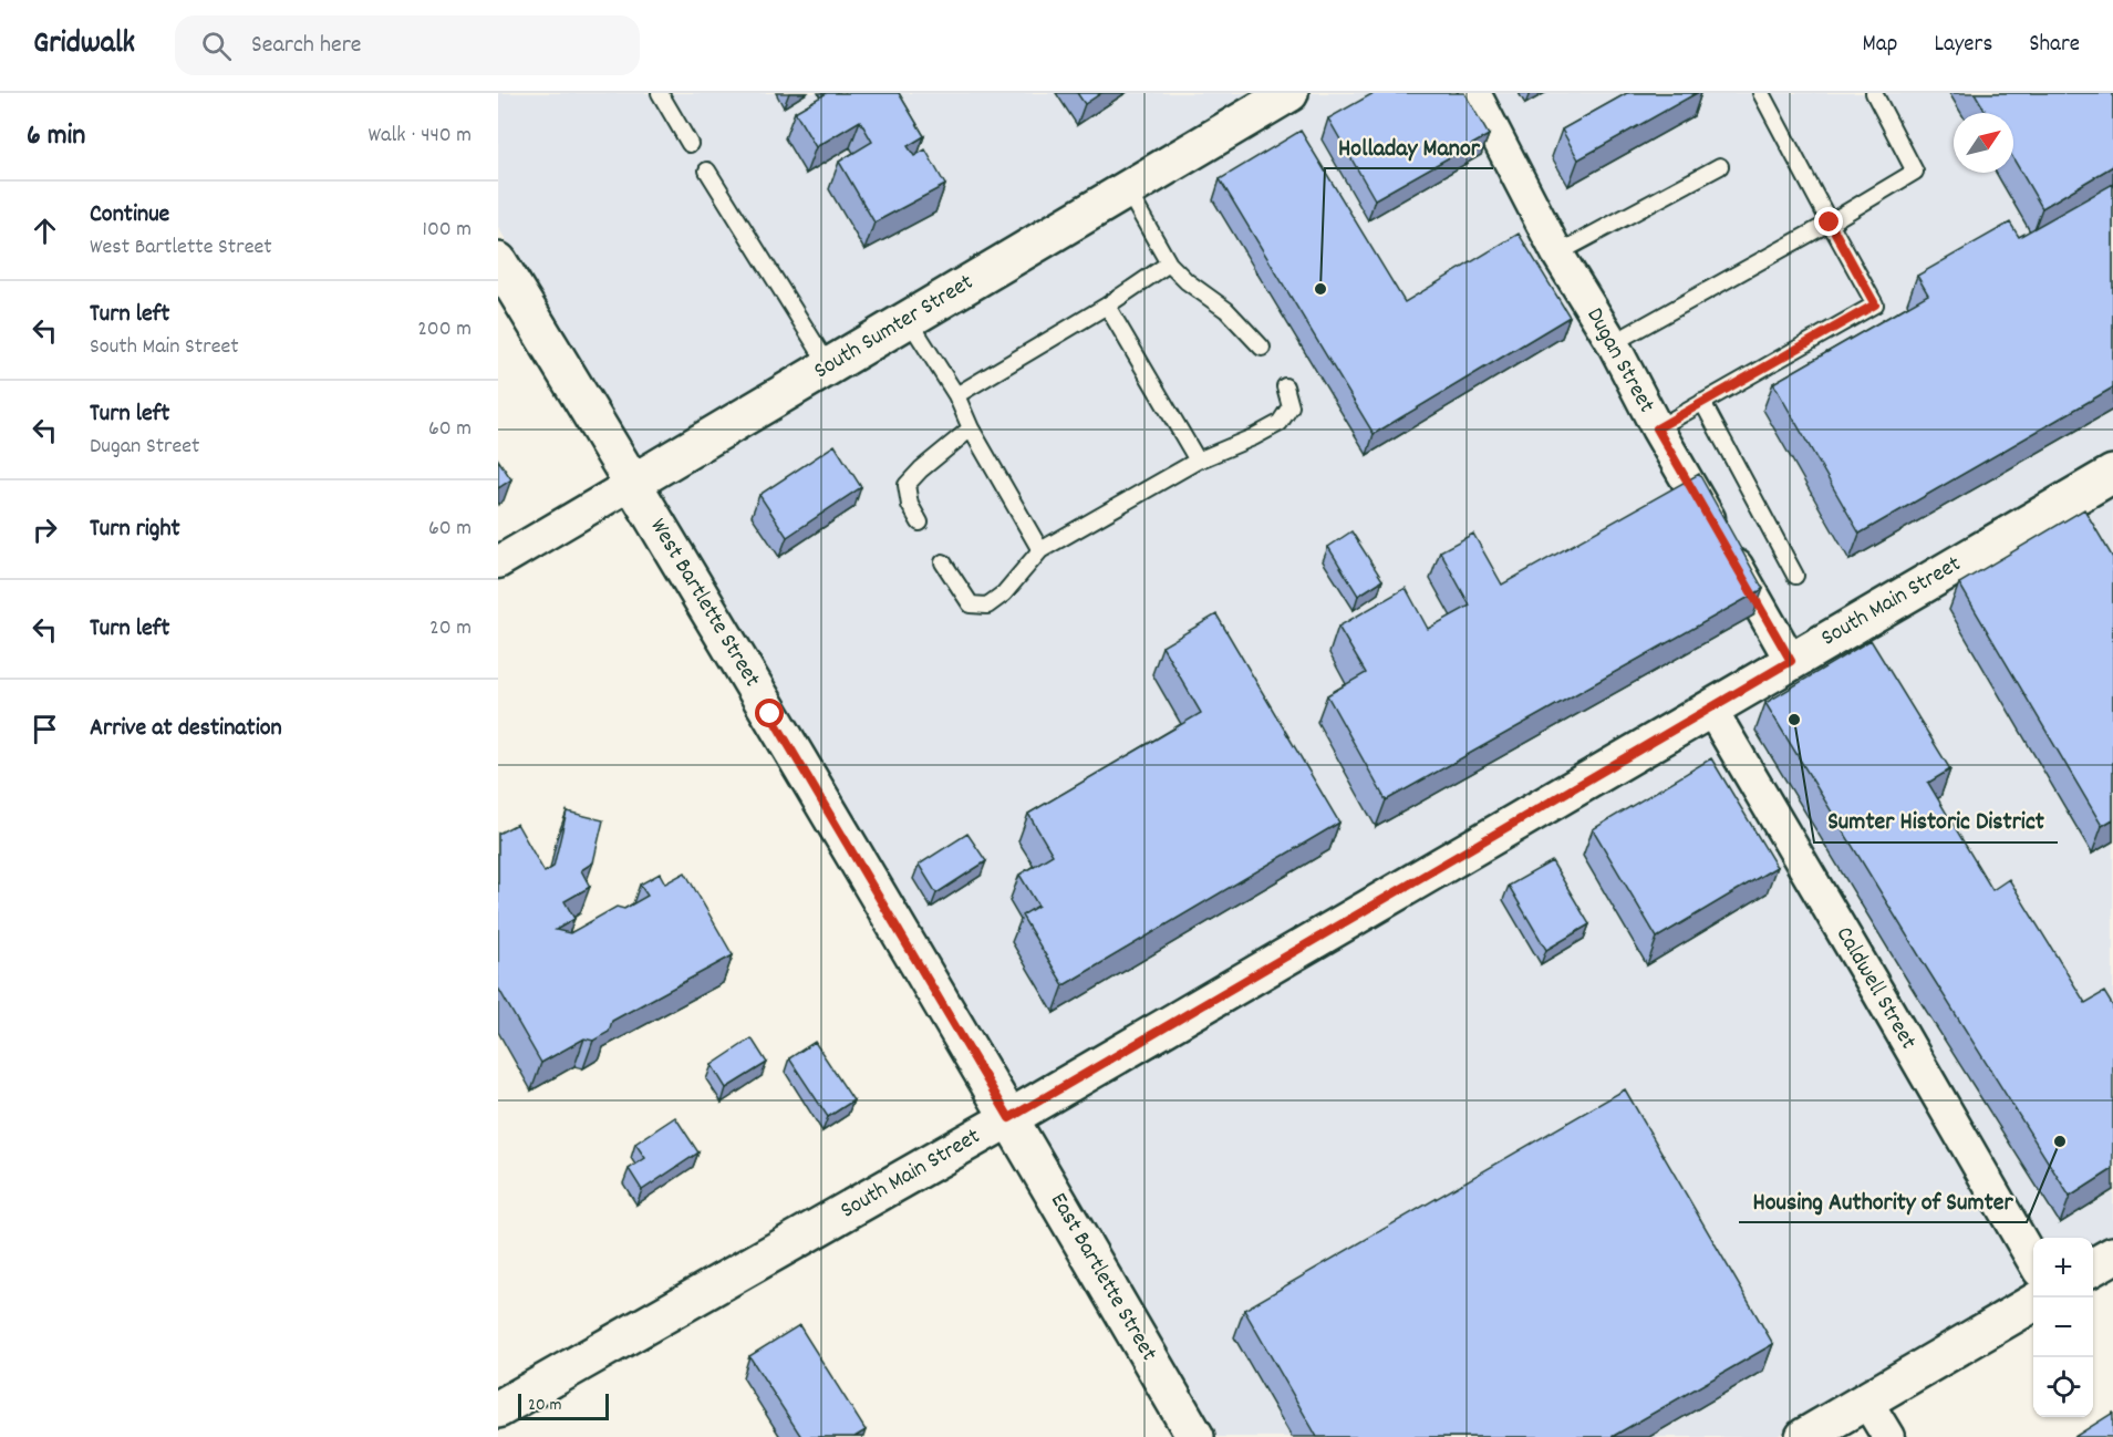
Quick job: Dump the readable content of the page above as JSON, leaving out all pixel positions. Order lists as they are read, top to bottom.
{
  "streets": {
    "street": [
      "South Sumter Street",
      "Dugan Street",
      "South Main Street",
      "West Bartlette Street",
      "Caldwell Street",
      "East Bartlette Street"
    ]
  },
  "crossings": [
    ["South Sumter Street", "West Bartlette Street"],
    ["Dugan Street", "South Main Street"],
    ["South Main Street", "West Bartlette Street"],
    ["South Main Street", "Caldwell Street"],
    ["South Main Street", "East Bartlette Street"],
    ["West Bartlette Street", "East Bartlette Street"]
  ],
  "places": ["Holladay Manor", "Sumter Historic District", "Housing Authority of Sumter"],
  "scale_bar": "20 m",
  "north": "top right",
  "page": {
    "header": "Gridwalk",
    "search": "Search here",
    "nav": ["Map", "Layers", "Share"],
    "heading": ["6 min", "Walk · 440 m"],
    "list": [
      ["Continue", "West Bartlette Street", "100 m"],
      ["Turn left", "South Main Street", "200 m"],
      ["Turn left", "Dugan Street", "60 m"],
      ["Turn right", "60 m"],
      ["Turn left", "20 m"],
      "Arrive at destination"
    ],
    "map_buttons": ["+", "−"],
    "scale": "20 m"
  }
}
